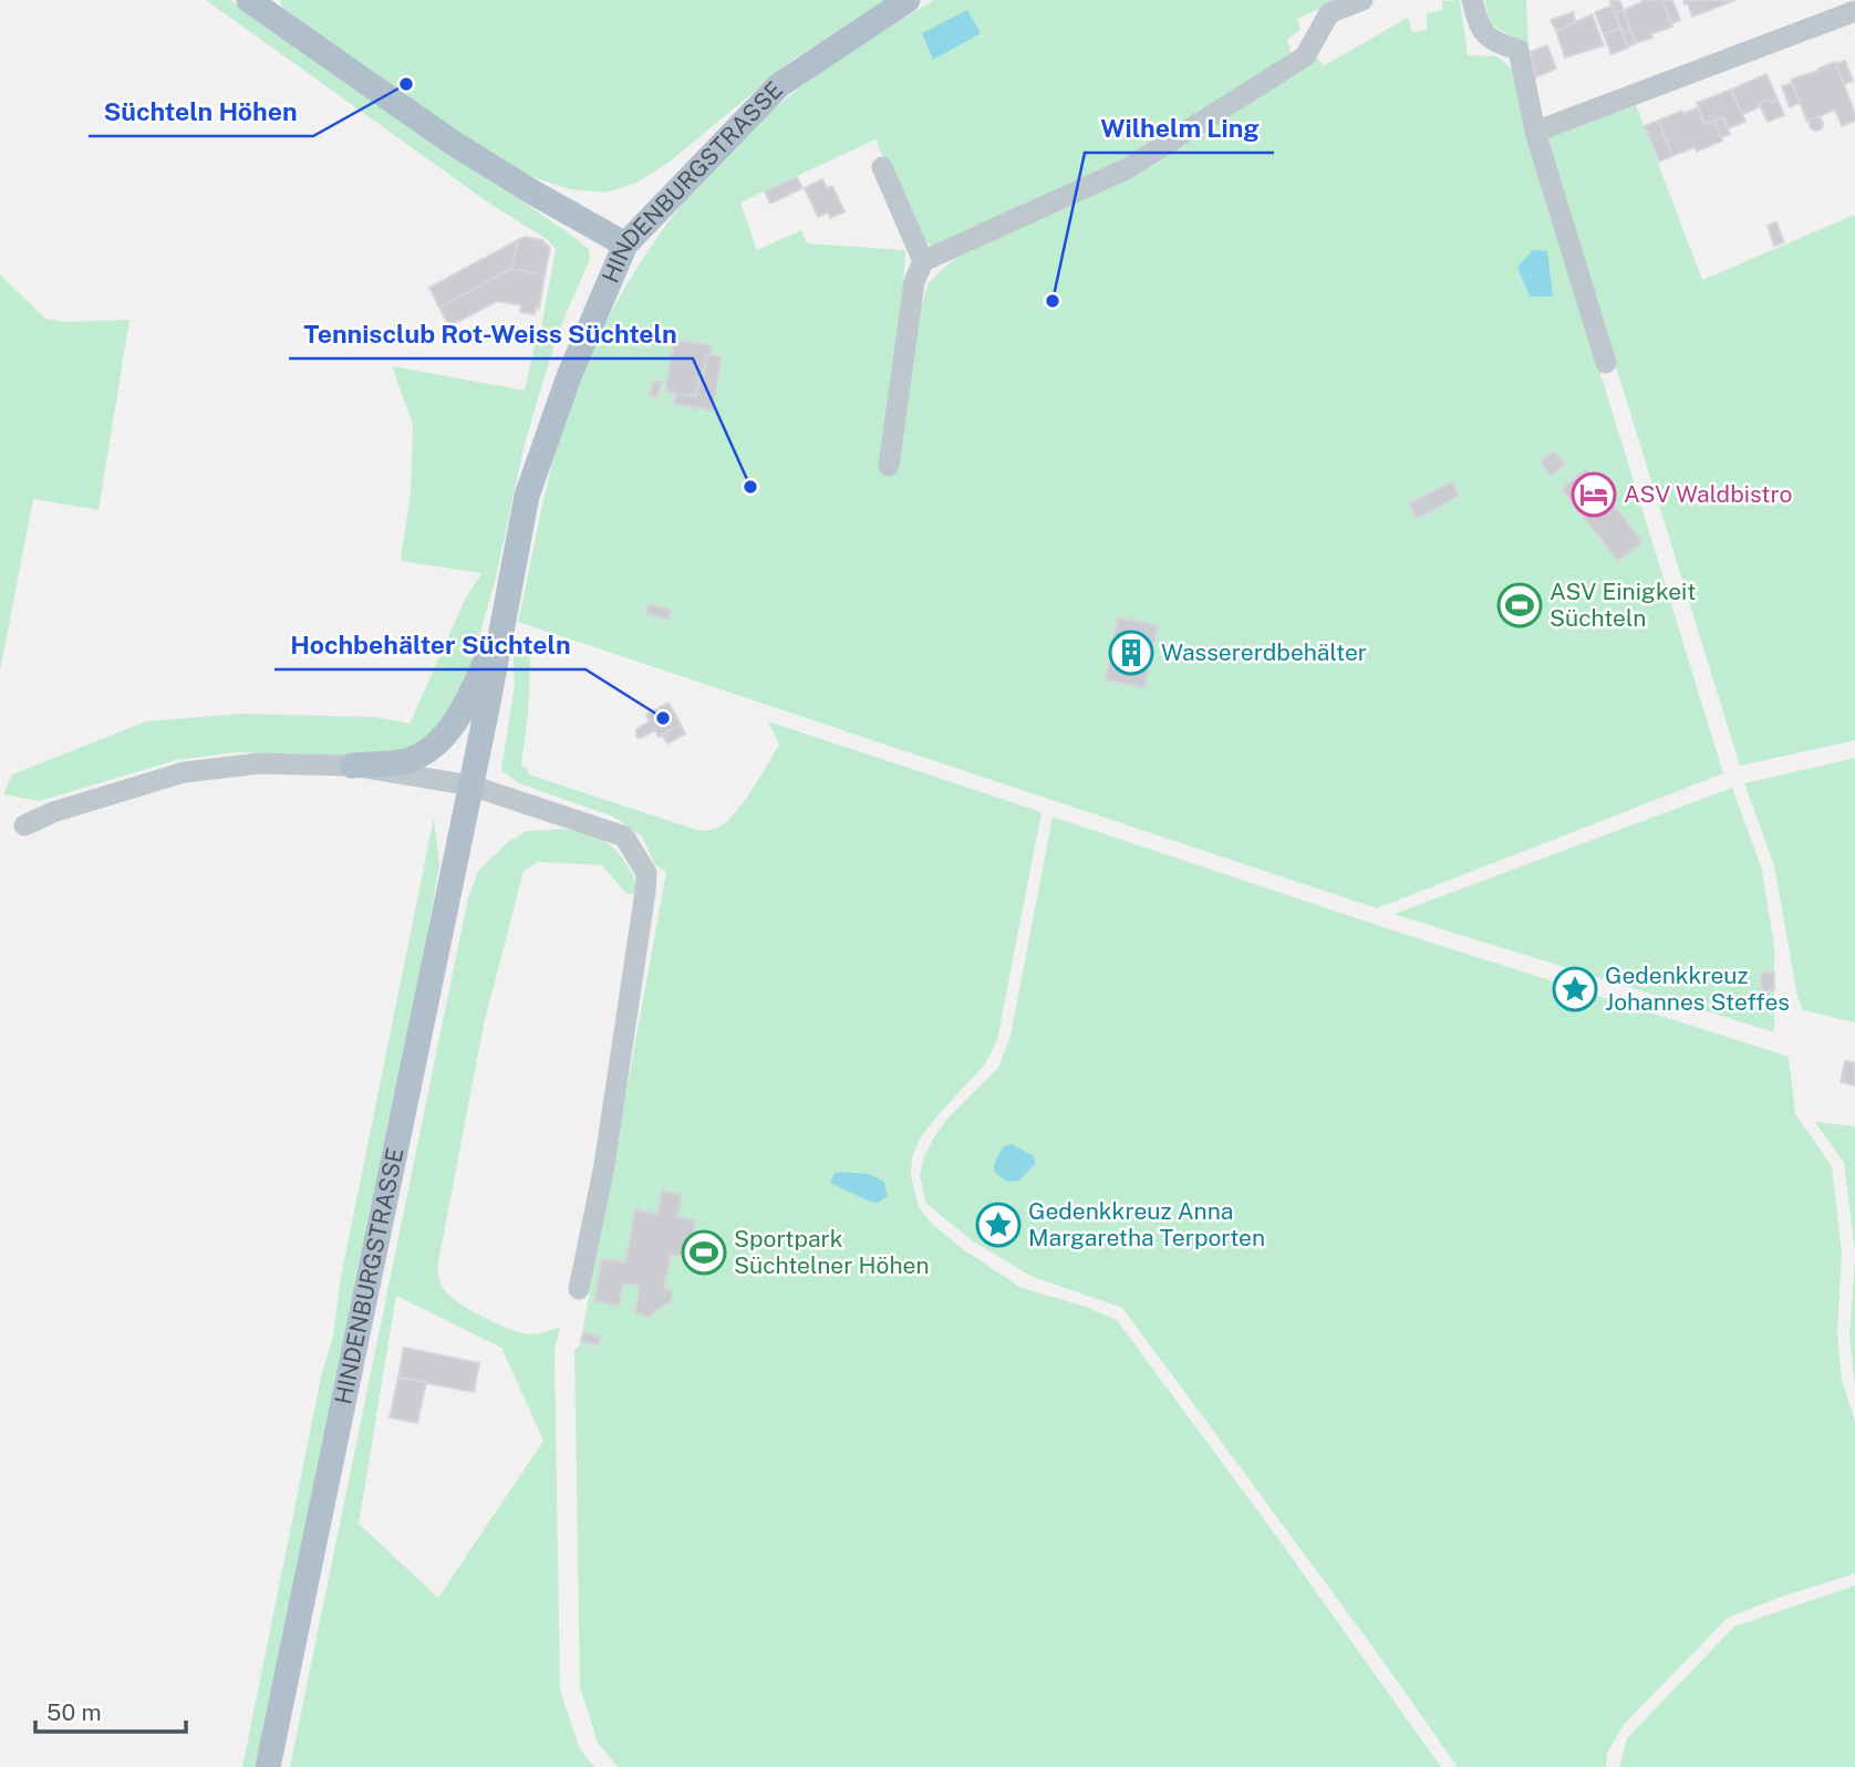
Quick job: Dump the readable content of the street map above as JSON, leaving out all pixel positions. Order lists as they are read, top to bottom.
{
  "streets": {
    "main road": ["HINDENBURGSTRASSE"]
  },
  "places": {
    "other": [
      "Süchteln Höhen",
      "Wilhelm Ling",
      "Tennisclub Rot-Weiss Süchteln",
      "Hochbehälter Süchteln"
    ],
    "hotel": ["ASV Waldbistro"],
    "sports": ["ASV Einigkeit Süchteln", "Sportpark Süchtelner Höhen"],
    "building": ["Wassererdbehälter"],
    "place": ["Gedenkkreuz Johannes Steffes", "Gedenkkreuz Anna Margaretha Terporten"]
  },
  "scale_bar": "50 m"
}
